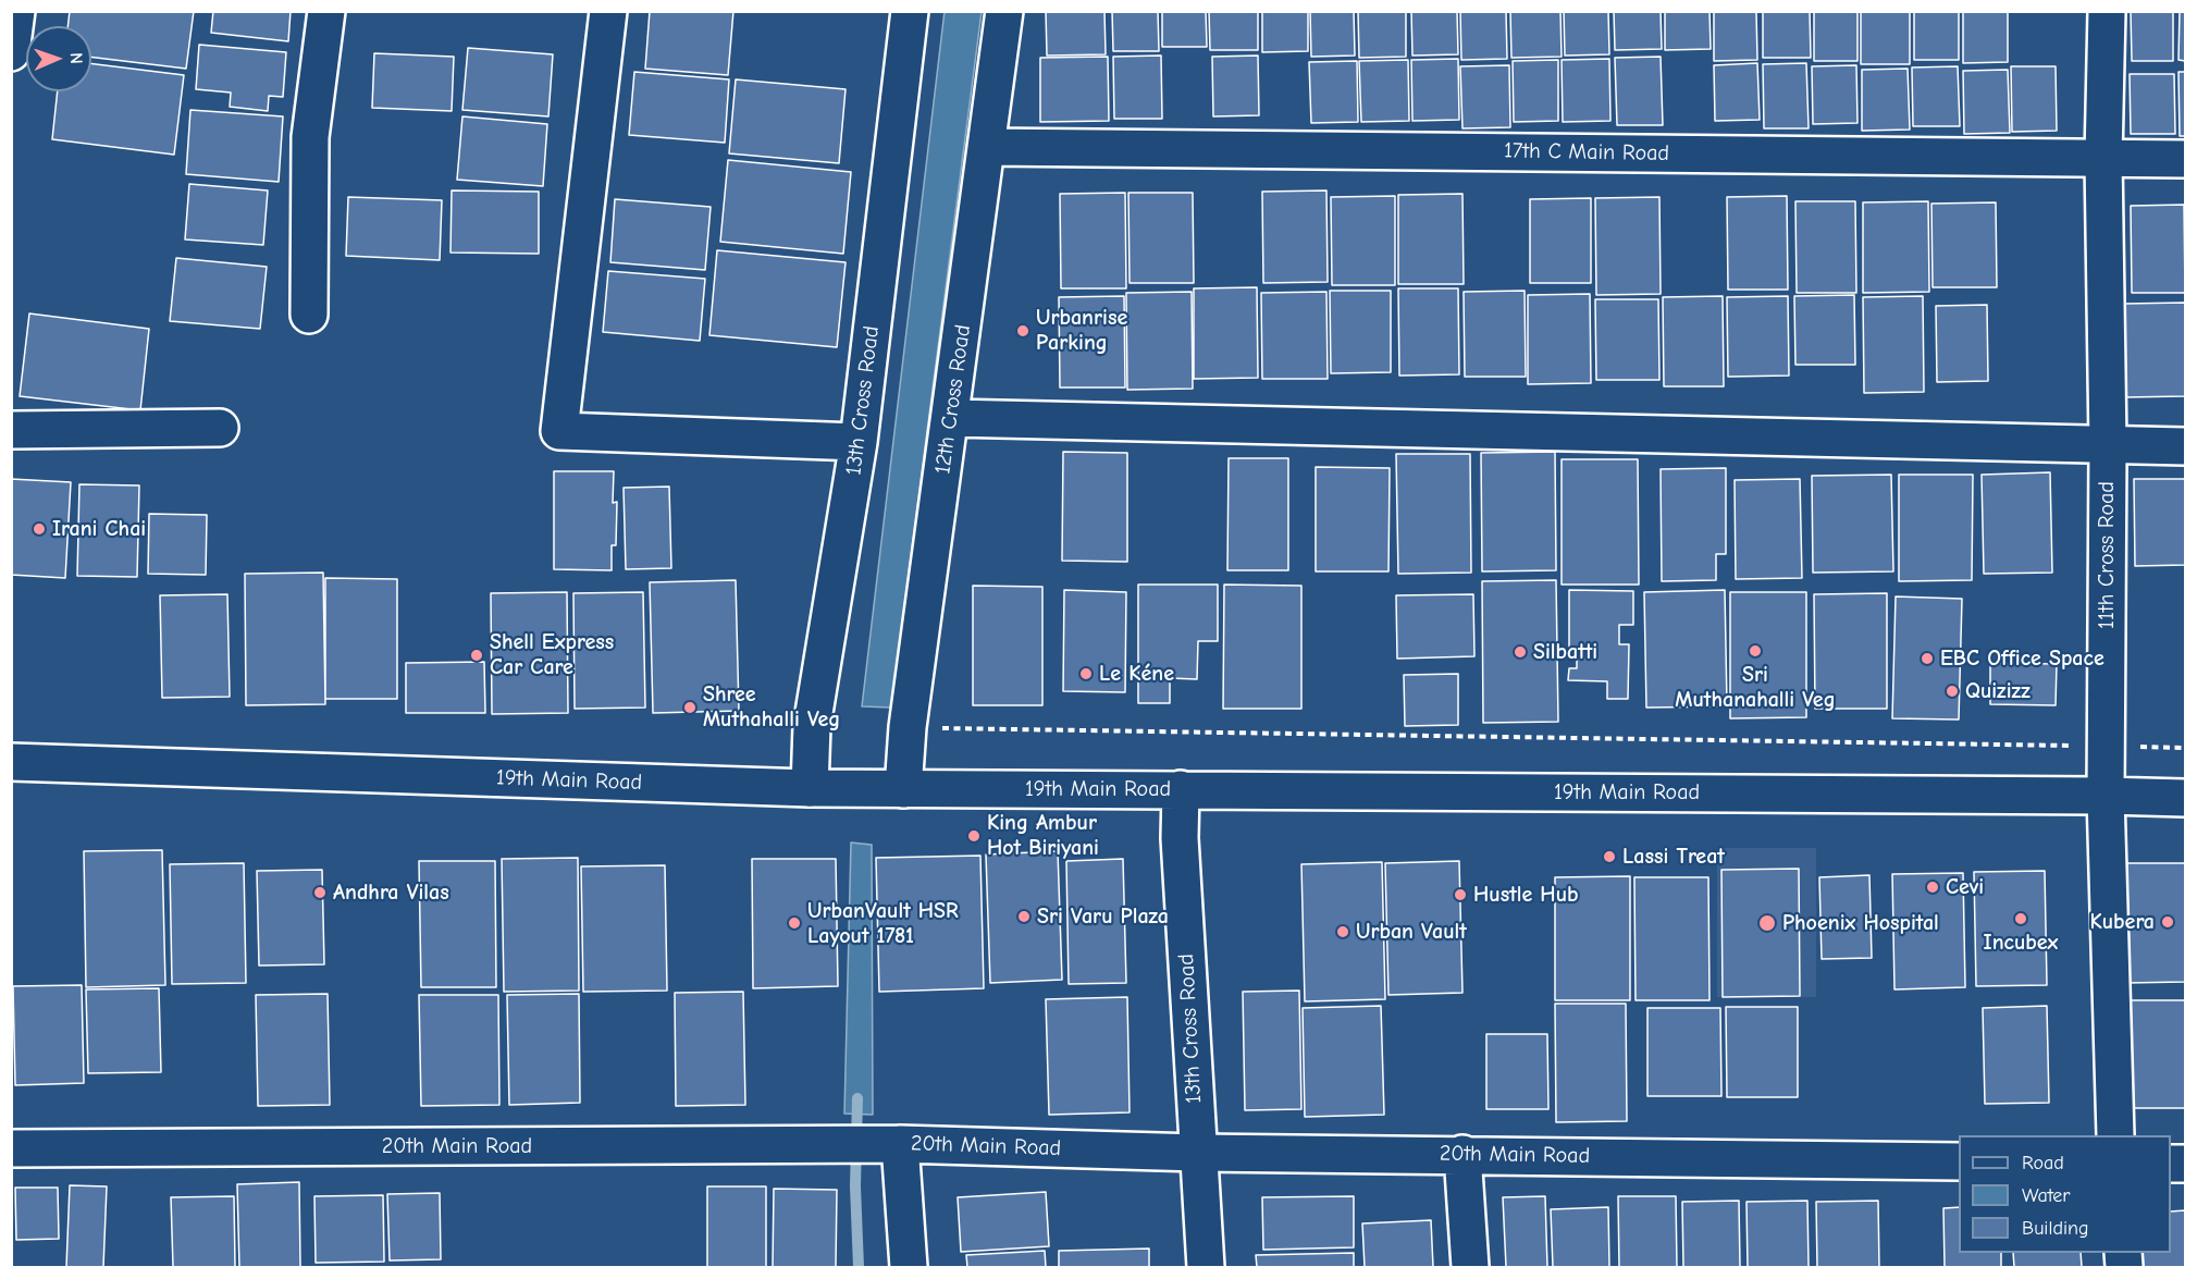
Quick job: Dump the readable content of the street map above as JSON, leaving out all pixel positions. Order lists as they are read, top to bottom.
{
  "streets": {
    "street": [
      "17th C Main Road",
      "12th Cross Road",
      "13th Cross Road",
      "11th Cross Road",
      "19th Main Road",
      "20th Main Road"
    ]
  },
  "crossings": [
    ["17th C Main Road", "12th Cross Road"],
    ["17th C Main Road", "11th Cross Road"],
    ["12th Cross Road", "19th Main Road"],
    ["13th Cross Road", "19th Main Road"],
    ["13th Cross Road", "20th Main Road"],
    ["11th Cross Road", "19th Main Road"]
  ],
  "places": [
    "Urbanrise Parking",
    "Irani Chai",
    "Sri Muthanahalli Veg",
    "Silbatti",
    "Shell Express Car Care",
    "EBC Office Space",
    "Le Kéne",
    "Quizizz",
    "Shree Muthahalli Veg",
    "King Ambur Hot Biriyani",
    "Lassi Treat",
    "Cevi",
    "Andhra Vilas",
    "Hustle Hub",
    "Sri Varu Plaza",
    "Incubex",
    "Kubera",
    "UrbanVault HSR Layout 1781",
    "Phoenix Hospital",
    "Urban Vault"
  ],
  "legend": ["Road", "Water", "Building"],
  "north": "right"
}
